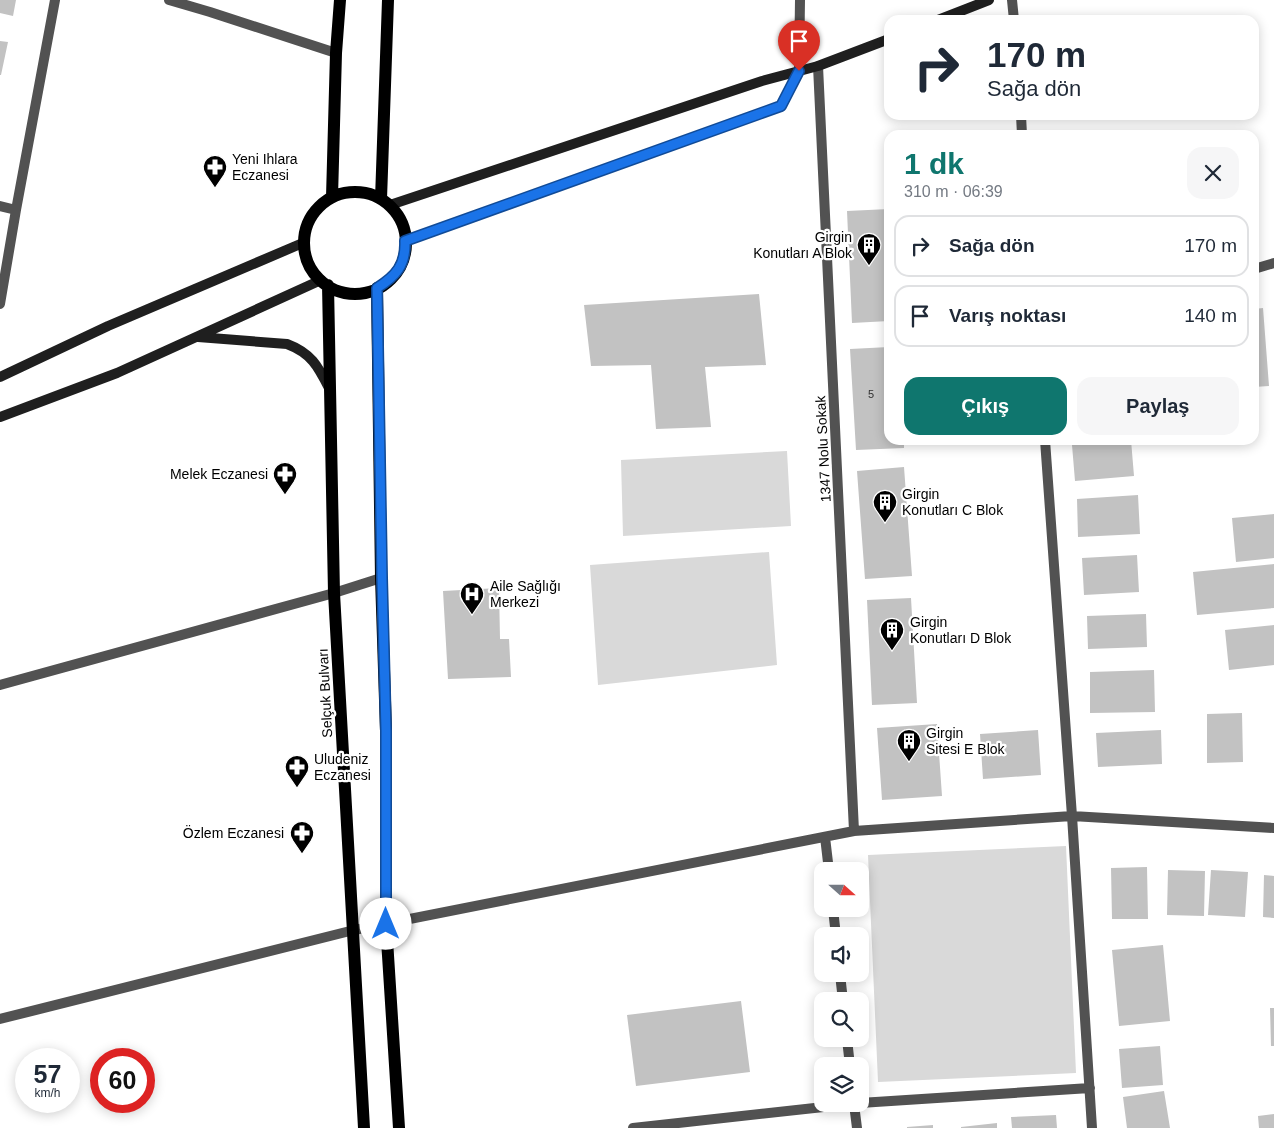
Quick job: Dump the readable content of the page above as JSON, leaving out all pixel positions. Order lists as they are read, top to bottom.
{
  "streets": {
    "main road": ["Selçuk Bulvarı"],
    "street": ["1347 Nolu Sokak"]
  },
  "places": {
    "pharmacy": [
      "Yeni Ihlara Eczanesi",
      "Melek Eczanesi",
      "Uludeniz Eczanesi",
      "Özlem Eczanesi"
    ],
    "building": [
      "Girgin Konutları A Blok",
      "Girgin Konutları C Blok",
      "Girgin Konutları D Blok",
      "Girgin Sitesi E Blok"
    ],
    "hospital": ["Aile Sağlığı Merkezi"]
  },
  "house_numbers": ["5"],
  "north": "right",
  "page": {
    "turn": ["170 m", "Sağa dön"],
    "heading": ["1 dk", "310 m · 06:39"],
    "list": [
      {
        "name": "Sağa dön",
        "value": "170 m"
      },
      {
        "name": "Varış noktası",
        "value": "140 m"
      }
    ],
    "buttons": ["Çıkış", "Paylaş"],
    "speed": "57 km/h",
    "limit": "60"
  }
}
